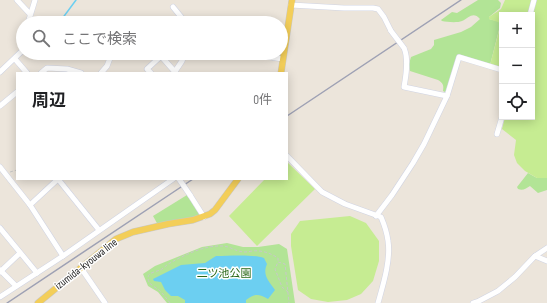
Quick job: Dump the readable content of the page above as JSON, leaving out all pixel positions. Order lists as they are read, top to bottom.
{
  "streets": {
    "main road": ["izumida-kyouwa line"]
  },
  "parks": ["二ツ池公園"],
  "page": {
    "map_buttons": ["+", "−"],
    "search": "ここで検索",
    "heading": ["周辺", "0件"]
  }
}
